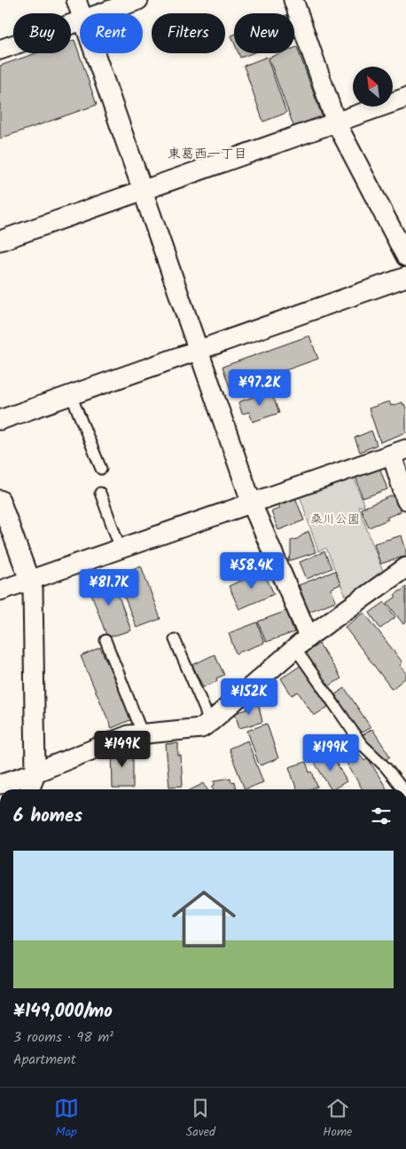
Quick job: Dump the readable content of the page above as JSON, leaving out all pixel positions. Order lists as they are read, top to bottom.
{
  "districts": ["東葛西一丁目"],
  "parks": ["桑川公園"],
  "north": "top left",
  "page": {
    "chip": [
      "Buy",
      "Rent",
      "Filters",
      "New"
    ],
    "price": [
      "¥97.2K",
      "¥58.4K",
      "¥81.7K",
      "¥152K",
      "¥149K",
      "¥199K"
    ],
    "heading": "6 homes",
    "list": [
      {
        "name": "¥149,000/mo",
        "note": "3 rooms · 98 m² · Apartment"
      }
    ],
    "tabs": ["Map", "Saved", "Home"]
  }
}
